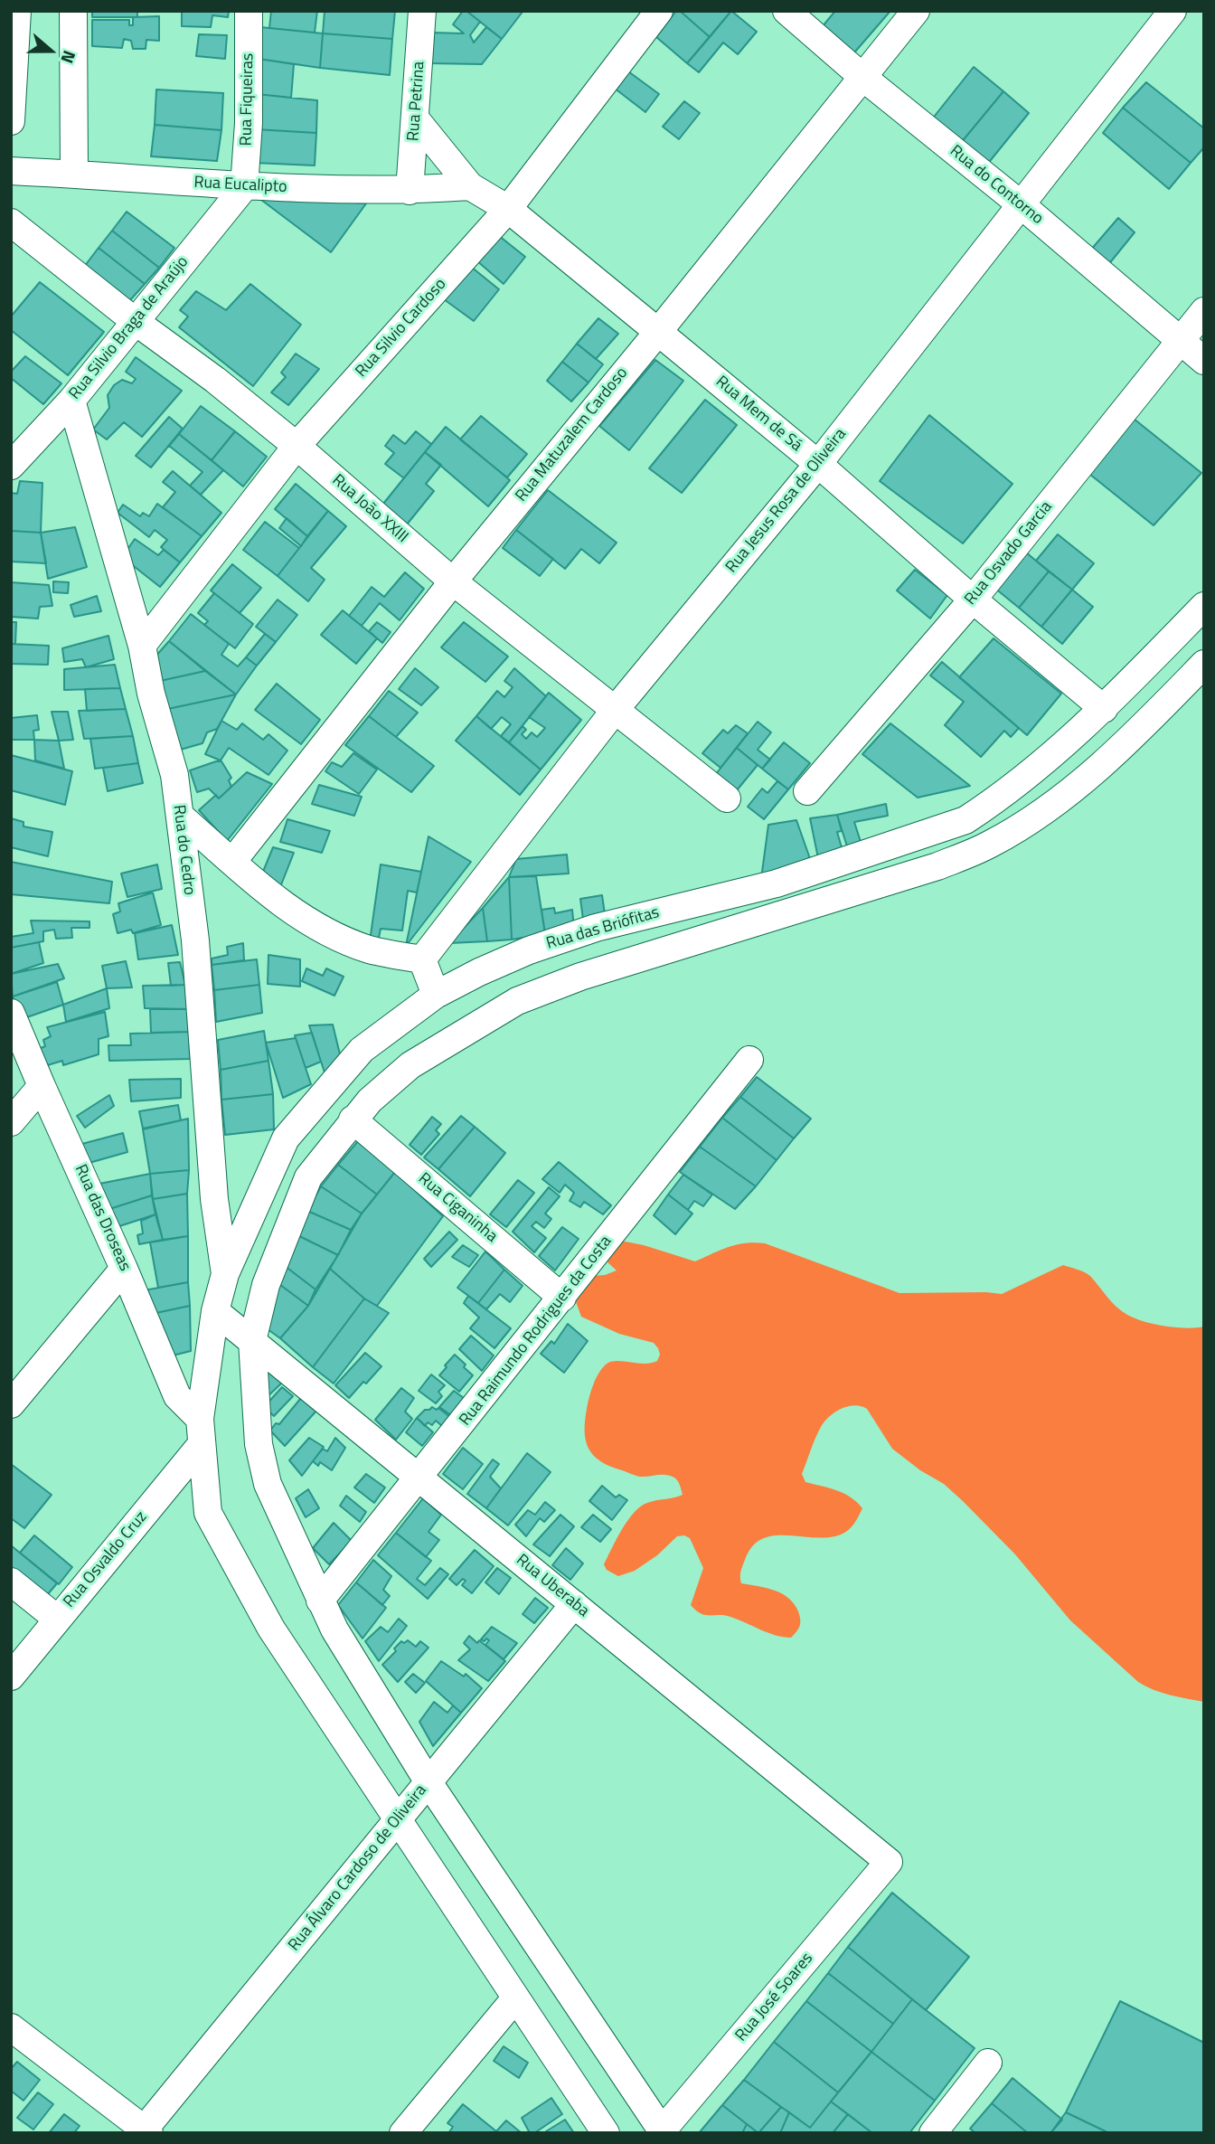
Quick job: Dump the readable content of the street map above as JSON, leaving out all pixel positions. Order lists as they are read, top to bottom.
{
  "streets": {
    "street": [
      "Rua Fiqueiras",
      "Rua Petrina",
      "Rua Eucalipto",
      "Rua do Contorno",
      "Rua Silvio Braga de Araújo",
      "Rua Silvio Cardoso",
      "Rua Mem de Sá",
      "Rua Matuzalem Cardoso",
      "Rua Jesus Rosa de Oliveira",
      "Rua João XXIII",
      "Rua Osvado Garcia",
      "Rua do Cedro",
      "Rua das Briófitas",
      "Rua Ciganinha",
      "Rua das Droseas",
      "Rua Raimundo Rodrigues da Costa",
      "Rua Osvaldo Cruz",
      "Rua Uberaba",
      "Rua Álvaro Cardoso de Oliveira",
      "Rua José Soares"
    ]
  },
  "crossings": [
    ["Rua Fiqueiras", "Rua Eucalipto"],
    ["Rua Fiqueiras", "Rua Silvio Braga de Araújo"],
    ["Rua Petrina", "Rua Eucalipto"],
    ["Rua Petrina", "Rua Mem de Sá"],
    ["Rua Eucalipto", "Rua Silvio Braga de Araújo"],
    ["Rua Eucalipto", "Rua Mem de Sá"],
    ["Rua do Contorno", "Rua Matuzalem Cardoso"],
    ["Rua do Contorno", "Rua Jesus Rosa de Oliveira"],
    ["Rua do Contorno", "Rua Osvado Garcia"],
    ["Rua Silvio Braga de Araújo", "Rua João XXIII"],
    ["Rua Silvio Braga de Araújo", "Rua do Cedro"],
    ["Rua Silvio Cardoso", "Rua Mem de Sá"],
    ["Rua Silvio Cardoso", "Rua João XXIII"],
    ["Rua Silvio Cardoso", "Rua do Cedro"],
    ["Rua Mem de Sá", "Rua Matuzalem Cardoso"],
    ["Rua Mem de Sá", "Rua Jesus Rosa de Oliveira"],
    ["Rua Mem de Sá", "Rua Osvado Garcia"],
    ["Rua Mem de Sá", "Rua das Briófitas"],
    ["Rua Matuzalem Cardoso", "Rua João XXIII"],
    ["Rua Jesus Rosa de Oliveira", "Rua João XXIII"],
    ["Rua do Cedro", "Rua das Briófitas"],
    ["Rua do Cedro", "Rua das Droseas"],
    ["Rua do Cedro", "Rua Osvaldo Cruz"],
    ["Rua do Cedro", "Rua Uberaba"],
    ["Rua do Cedro", "Rua Álvaro Cardoso de Oliveira"],
    ["Rua Ciganinha", "Rua Raimundo Rodrigues da Costa"],
    ["Rua das Droseas", "Rua Osvaldo Cruz"],
    ["Rua Raimundo Rodrigues da Costa", "Rua Uberaba"],
    ["Rua Uberaba", "Rua Álvaro Cardoso de Oliveira"],
    ["Rua Uberaba", "Rua José Soares"]
  ],
  "north": "right"
}
